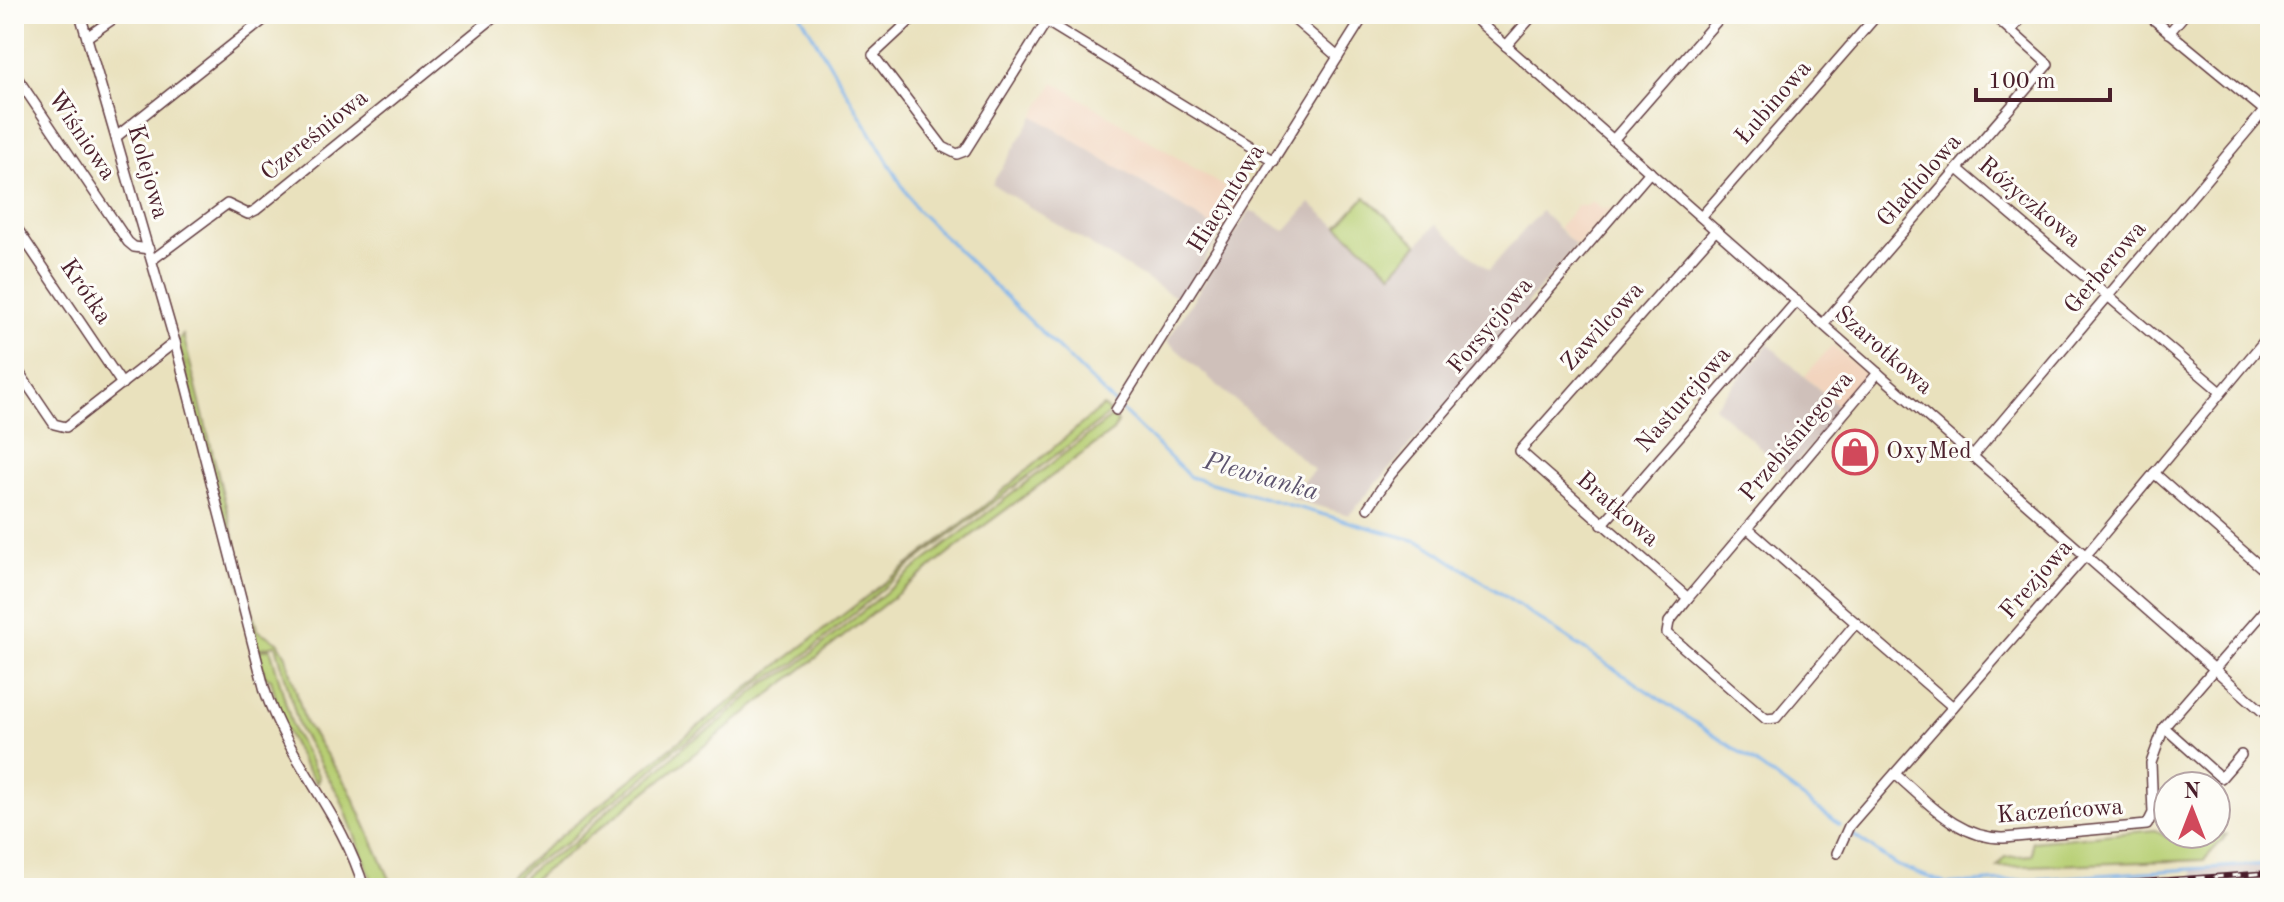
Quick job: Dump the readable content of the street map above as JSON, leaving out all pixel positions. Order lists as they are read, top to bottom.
{
  "streets": {
    "street": [
      "Łubinowa",
      "Wiśniowa",
      "Czereśniowa",
      "Kolejowa",
      "Gladiolowa",
      "Hiacyntowa",
      "Różyczkowa",
      "Gerberowa",
      "Krótka",
      "Forsycjowa",
      "Zawilcowa",
      "Szarotkowa",
      "Nasturcjowa",
      "Przebiśniegowa",
      "Bratkowa",
      "Frezjowa",
      "Kaczeńcowa"
    ]
  },
  "crossings": [
    ["Łubinowa", "Szarotkowa"],
    ["Wiśniowa", "Kolejowa"],
    ["Czereśniowa", "Kolejowa"],
    ["Gladiolowa", "Różyczkowa"],
    ["Gladiolowa", "Szarotkowa"],
    ["Różyczkowa", "Gerberowa"],
    ["Różyczkowa", "Frezjowa"],
    ["Gerberowa", "Szarotkowa"],
    ["Forsycjowa", "Szarotkowa"],
    ["Zawilcowa", "Szarotkowa"],
    ["Zawilcowa", "Bratkowa"],
    ["Szarotkowa", "Nasturcjowa"],
    ["Szarotkowa", "Przebiśniegowa"],
    ["Szarotkowa", "Frezjowa"],
    ["Szarotkowa", "Kaczeńcowa"],
    ["Nasturcjowa", "Bratkowa"],
    ["Przebiśniegowa", "Bratkowa"],
    ["Przebiśniegowa", "Frezjowa"],
    ["Frezjowa", "Kaczeńcowa"]
  ],
  "water": ["Plewianka"],
  "places": {
    "shop": ["OxyMed"]
  },
  "scale_bar": "100 m",
  "north": "top"
}
